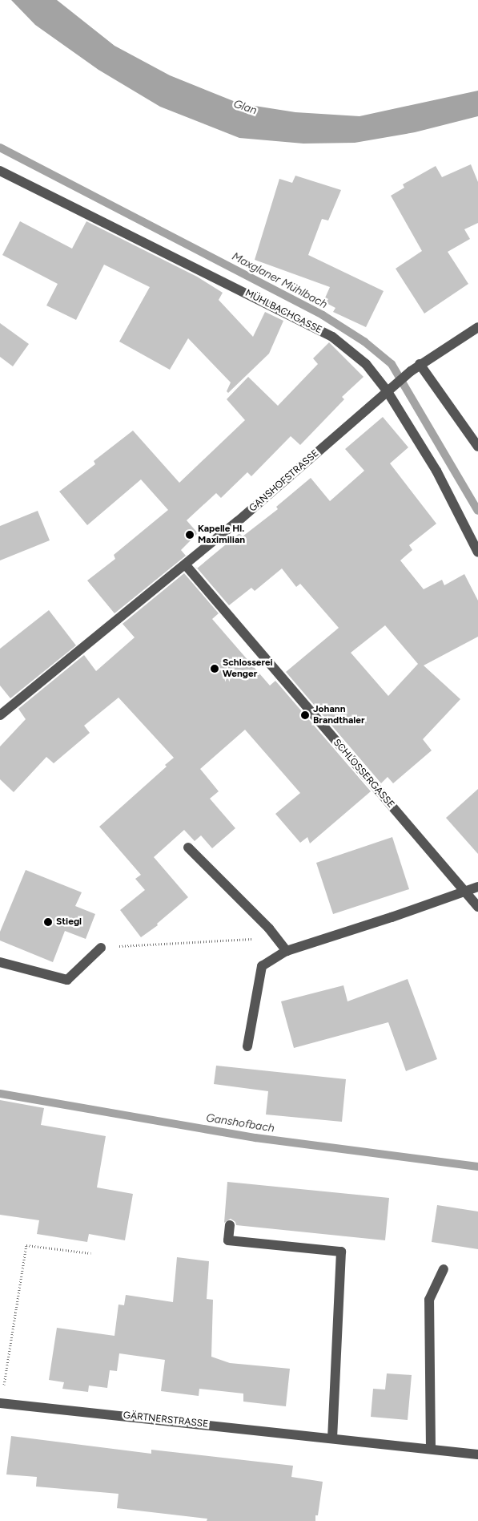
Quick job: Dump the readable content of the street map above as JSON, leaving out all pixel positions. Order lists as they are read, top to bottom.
{
  "streets": {
    "street": [
      "MÜHLBACHGASSE",
      "GANSHOFSTRASSE",
      "SCHLOSSERGASSE",
      "GÄRTNERSTRASSE"
    ]
  },
  "crossings": [
    ["MÜHLBACHGASSE", "GANSHOFSTRASSE"],
    ["GANSHOFSTRASSE", "SCHLOSSERGASSE"]
  ],
  "water": ["Glan", "Maxglaner Mühlbach", "Ganshofbach"],
  "places": [
    "Kapelle Hl. Maximilian",
    "Schlosserei Wenger",
    "Johann Brandthaler",
    "Stiegl"
  ]
}
